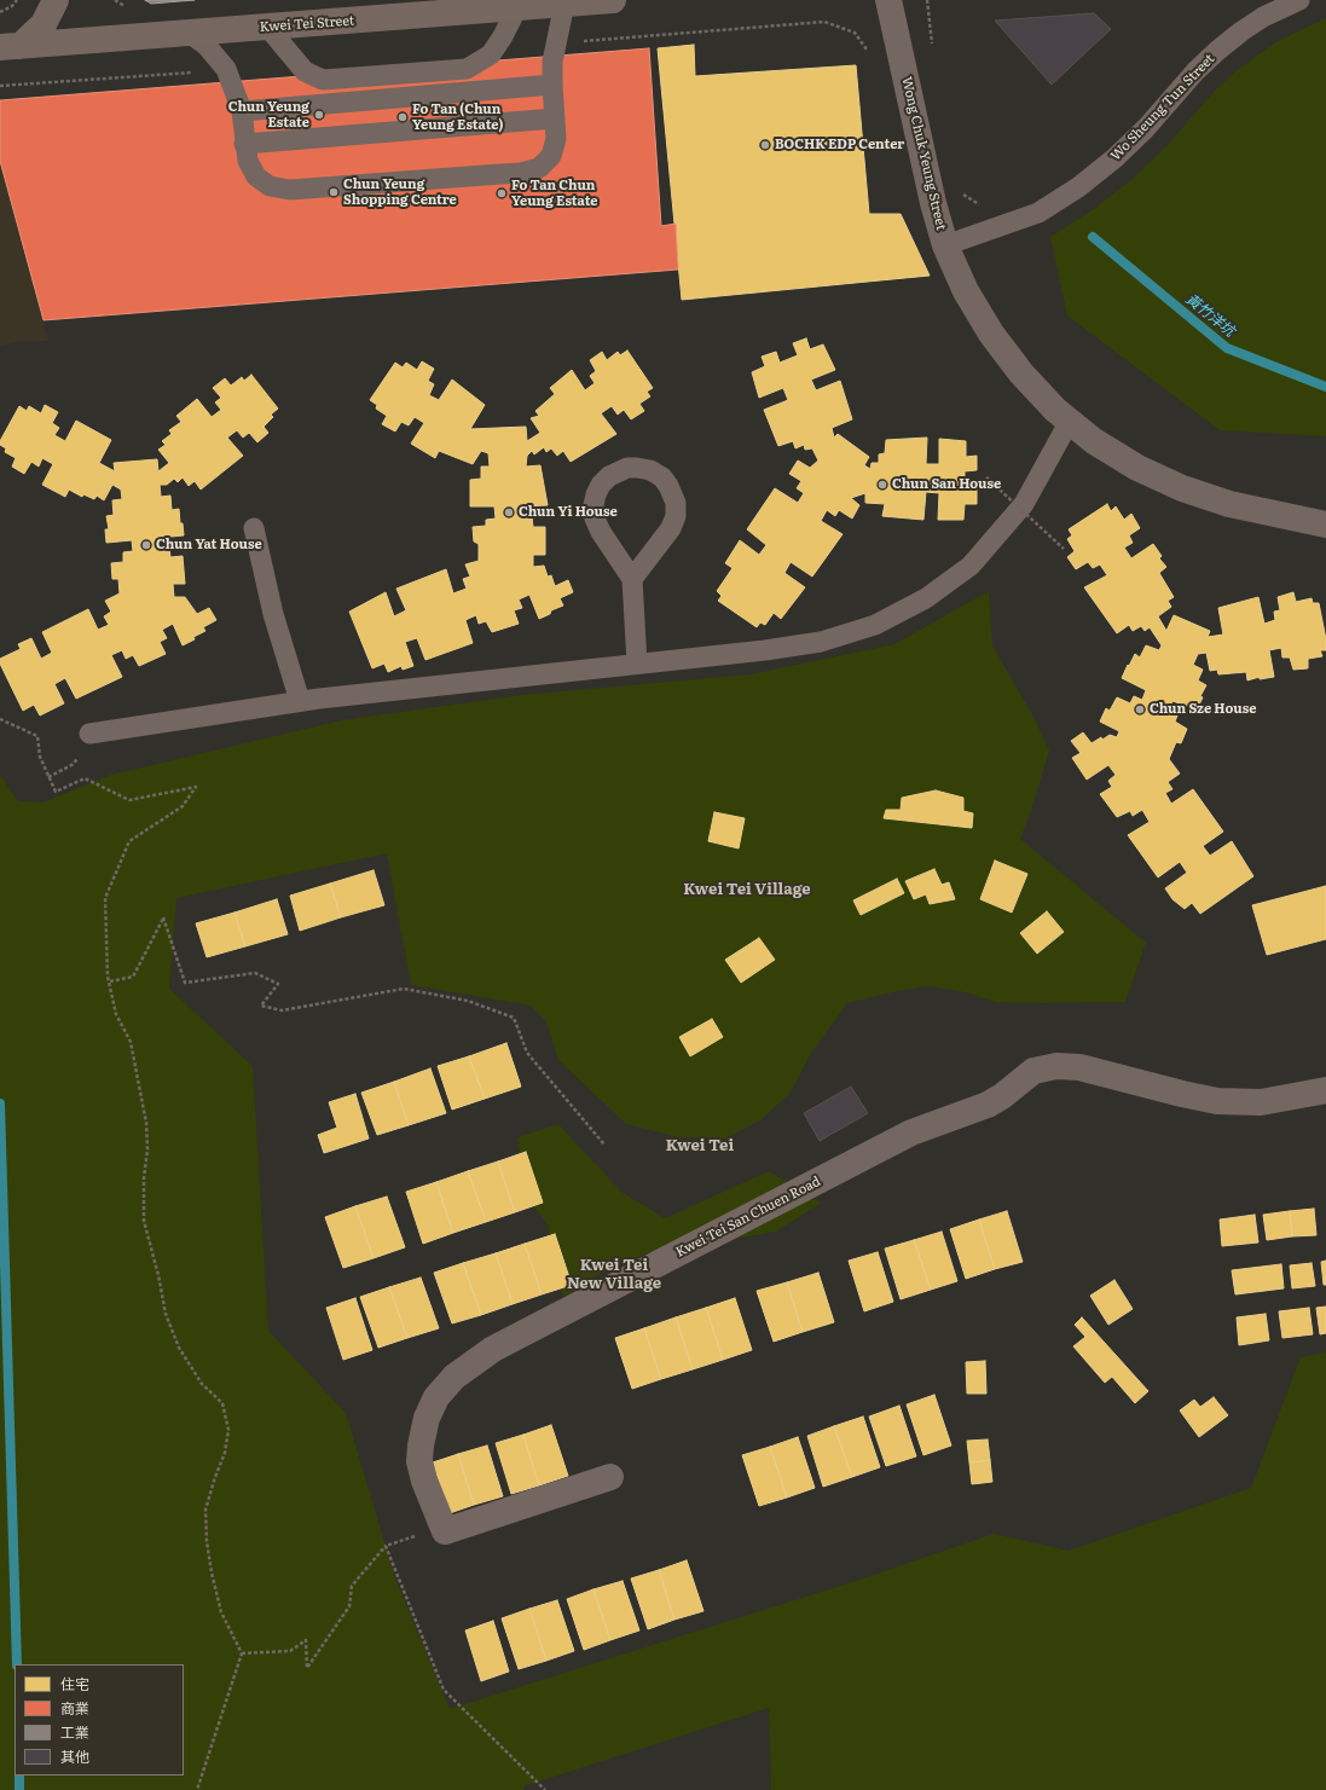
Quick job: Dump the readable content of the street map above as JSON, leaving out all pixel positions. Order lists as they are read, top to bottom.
{
  "streets": {
    "street": ["Kwei Tei Street", "Wong Chuk Yeung Street", "Kwei Tei San Chuen Road"],
    "lane": ["Wo Sheung Tun Street"]
  },
  "crossings": [
    ["Wo Sheung Tun Street", "Wong Chuk Yeung Street"]
  ],
  "districts": ["Kwei Tei Village", "Kwei Tei", "Kwei Tei New Village"],
  "water": ["黃竹洋坑"],
  "places": [
    "Chun Yeung Estate",
    "Fo Tan (Chun Yeung Estate)",
    "BOCHK EDP Center",
    "Chun Yeung Shopping Centre",
    "Fo Tan Chun Yeung Estate",
    "Chun San House",
    "Chun Yi House",
    "Chun Yat House",
    "Chun Sze House"
  ],
  "legend": [
    "住宅",
    "商業",
    "工業",
    "其他"
  ]
}
